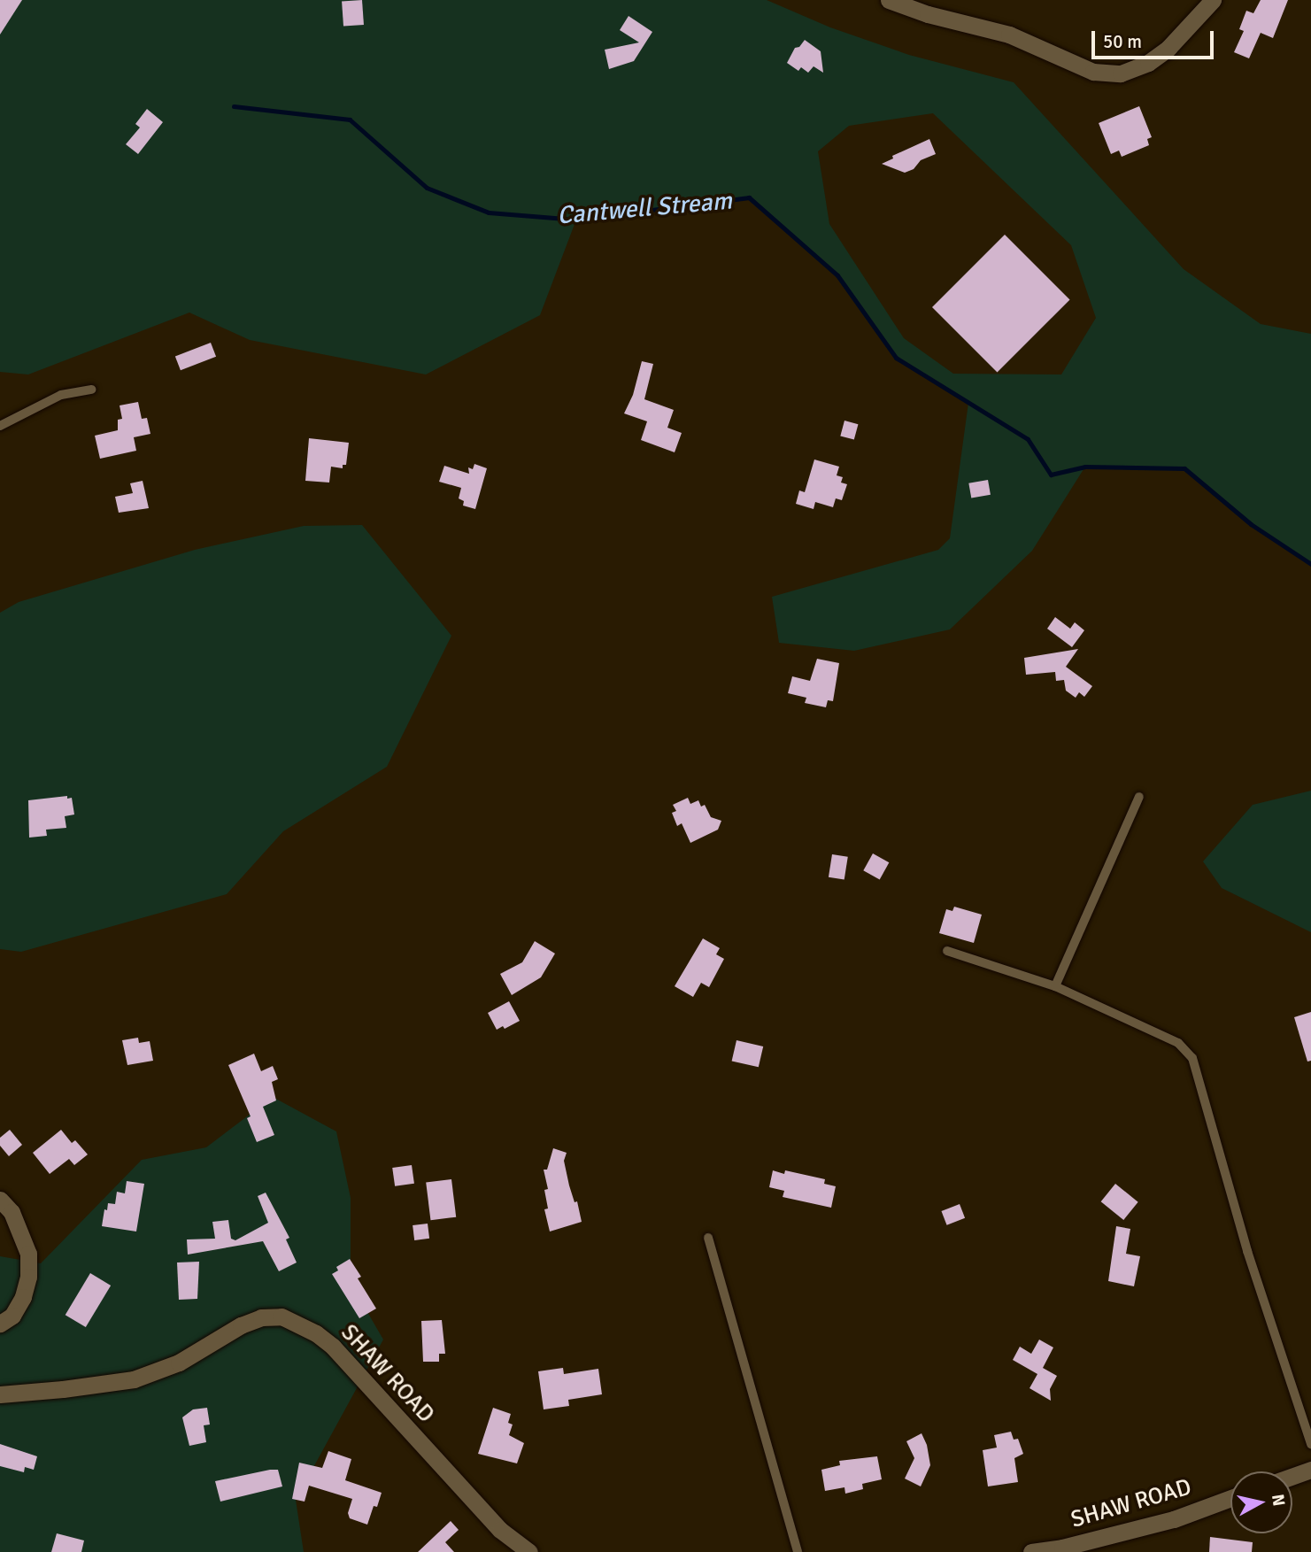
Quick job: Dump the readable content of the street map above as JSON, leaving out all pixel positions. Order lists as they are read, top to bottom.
{
  "streets": {
    "street": ["SHAW ROAD"]
  },
  "water": ["Cantwell Stream"],
  "scale_bar": "50 m",
  "north": "right"
}
